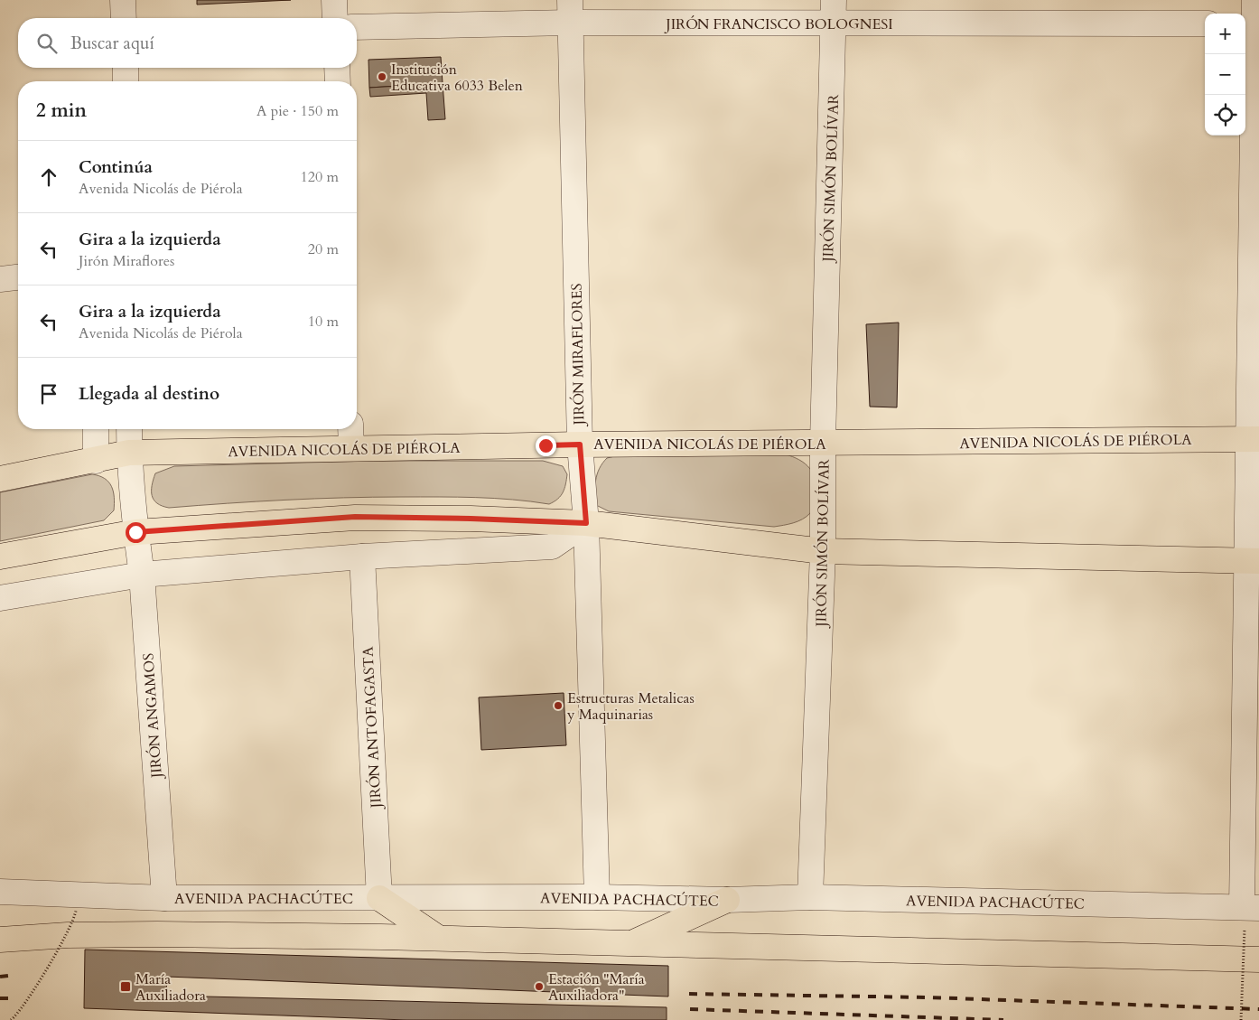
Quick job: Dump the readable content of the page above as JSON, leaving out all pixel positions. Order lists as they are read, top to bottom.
{
  "streets": {
    "main road": ["AVENIDA NICOLÁS DE PIÉROLA"],
    "street": [
      "JIRÓN FRANCISCO BOLOGNESI",
      "JIRÓN SIMÓN BOLÍVAR",
      "JIRÓN MIRAFLORES",
      "JIRÓN ANGAMOS",
      "JIRÓN ANTOFAGASTA",
      "AVENIDA PACHACÚTEC"
    ]
  },
  "crossings": [
    ["JIRÓN FRANCISCO BOLOGNESI", "JIRÓN SIMÓN BOLÍVAR"],
    ["JIRÓN FRANCISCO BOLOGNESI", "JIRÓN MIRAFLORES"],
    ["JIRÓN SIMÓN BOLÍVAR", "AVENIDA NICOLÁS DE PIÉROLA"],
    ["JIRÓN SIMÓN BOLÍVAR", "AVENIDA PACHACÚTEC"],
    ["JIRÓN MIRAFLORES", "AVENIDA NICOLÁS DE PIÉROLA"],
    ["JIRÓN MIRAFLORES", "AVENIDA PACHACÚTEC"],
    ["AVENIDA NICOLÁS DE PIÉROLA", "JIRÓN ANGAMOS"],
    ["JIRÓN ANGAMOS", "AVENIDA PACHACÚTEC"],
    ["JIRÓN ANTOFAGASTA", "AVENIDA PACHACÚTEC"]
  ],
  "places": {
    "other": ["Institución Educativa 6033 Belen", "Estructuras Metalicas y Maquinarias", "Estación \"María Auxiliadora\""],
    "transit": ["María Auxiliadora"]
  },
  "page": {
    "map_buttons": ["+", "−"],
    "search": "Buscar aquí",
    "heading": ["2 min", "A pie · 150 m"],
    "list": [
      ["Continúa", "Avenida Nicolás de Piérola", "120 m"],
      ["Gira a la izquierda", "Jirón Miraflores", "20 m"],
      ["Gira a la izquierda", "Avenida Nicolás de Piérola", "10 m"],
      "Llegada al destino"
    ]
  }
}
